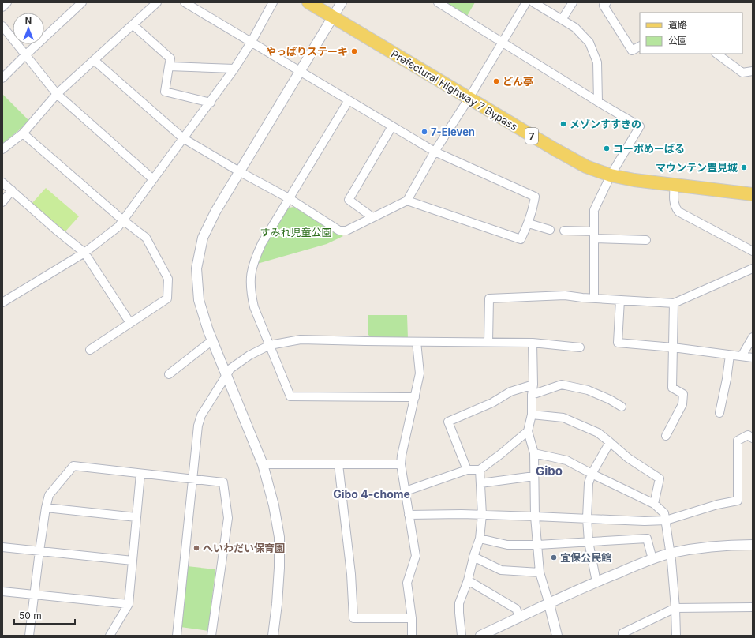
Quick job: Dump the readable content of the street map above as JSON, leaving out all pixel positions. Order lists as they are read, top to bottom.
{
  "streets": {
    "main road": ["Prefectural Highway 7 Bypass", "7"]
  },
  "districts": ["Gibo", "Gibo 4-chome"],
  "parks": ["すみれ児童公園"],
  "places": [
    "やっぱりステーキ",
    "どん亭",
    "メゾンすすきの",
    "7-Eleven",
    "コーポめーばる",
    "マウンテン豊見城",
    "へいわだい保育園",
    "宜保公民館"
  ],
  "legend": ["道路", "公園"],
  "scale_bar": "50 m",
  "north": "top"
}
